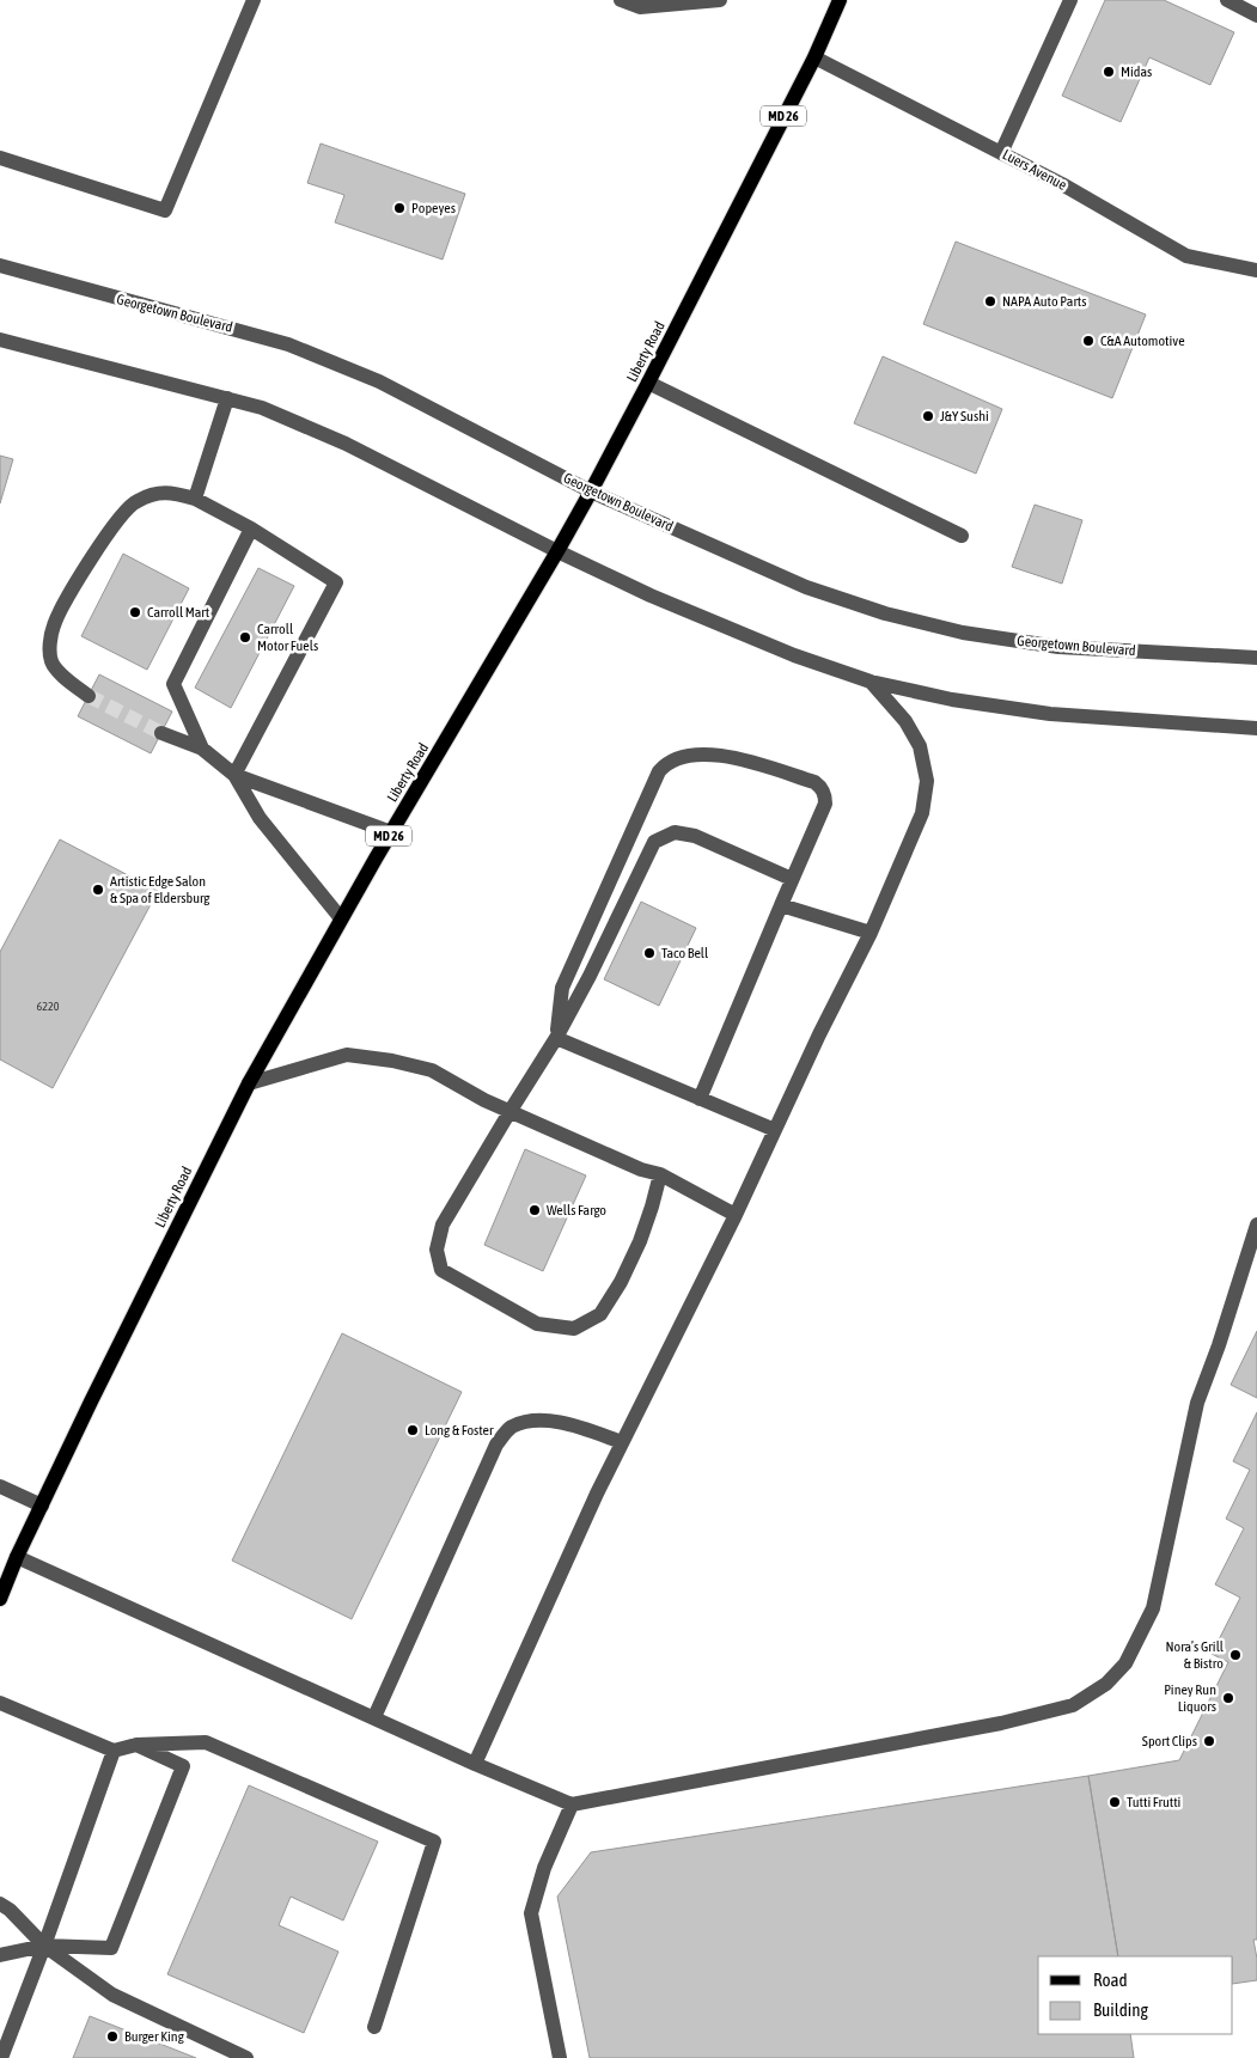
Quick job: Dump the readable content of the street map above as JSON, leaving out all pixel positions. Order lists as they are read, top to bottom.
{
  "streets": {
    "main road": ["MD 26", "Liberty Road"],
    "street": ["Luers Avenue", "Georgetown Boulevard"]
  },
  "crossings": [
    ["Luers Avenue", "Liberty Road"],
    ["Georgetown Boulevard", "Liberty Road"]
  ],
  "places": [
    "Midas",
    "Popeyes",
    "NAPA Auto Parts",
    "C&A Automotive",
    "J&Y Sushi",
    "Carroll Mart",
    "Carroll Motor Fuels",
    "Artistic Edge Salon & Spa of Eldersburg",
    "Taco Bell",
    "Wells Fargo",
    "Long & Foster",
    "Nora’s Grill & Bistro",
    "Piney Run Liquors",
    "Sport Clips",
    "Tutti Frutti",
    "Burger King"
  ],
  "house_numbers": ["6220"],
  "legend": ["Road", "Building"]
}
